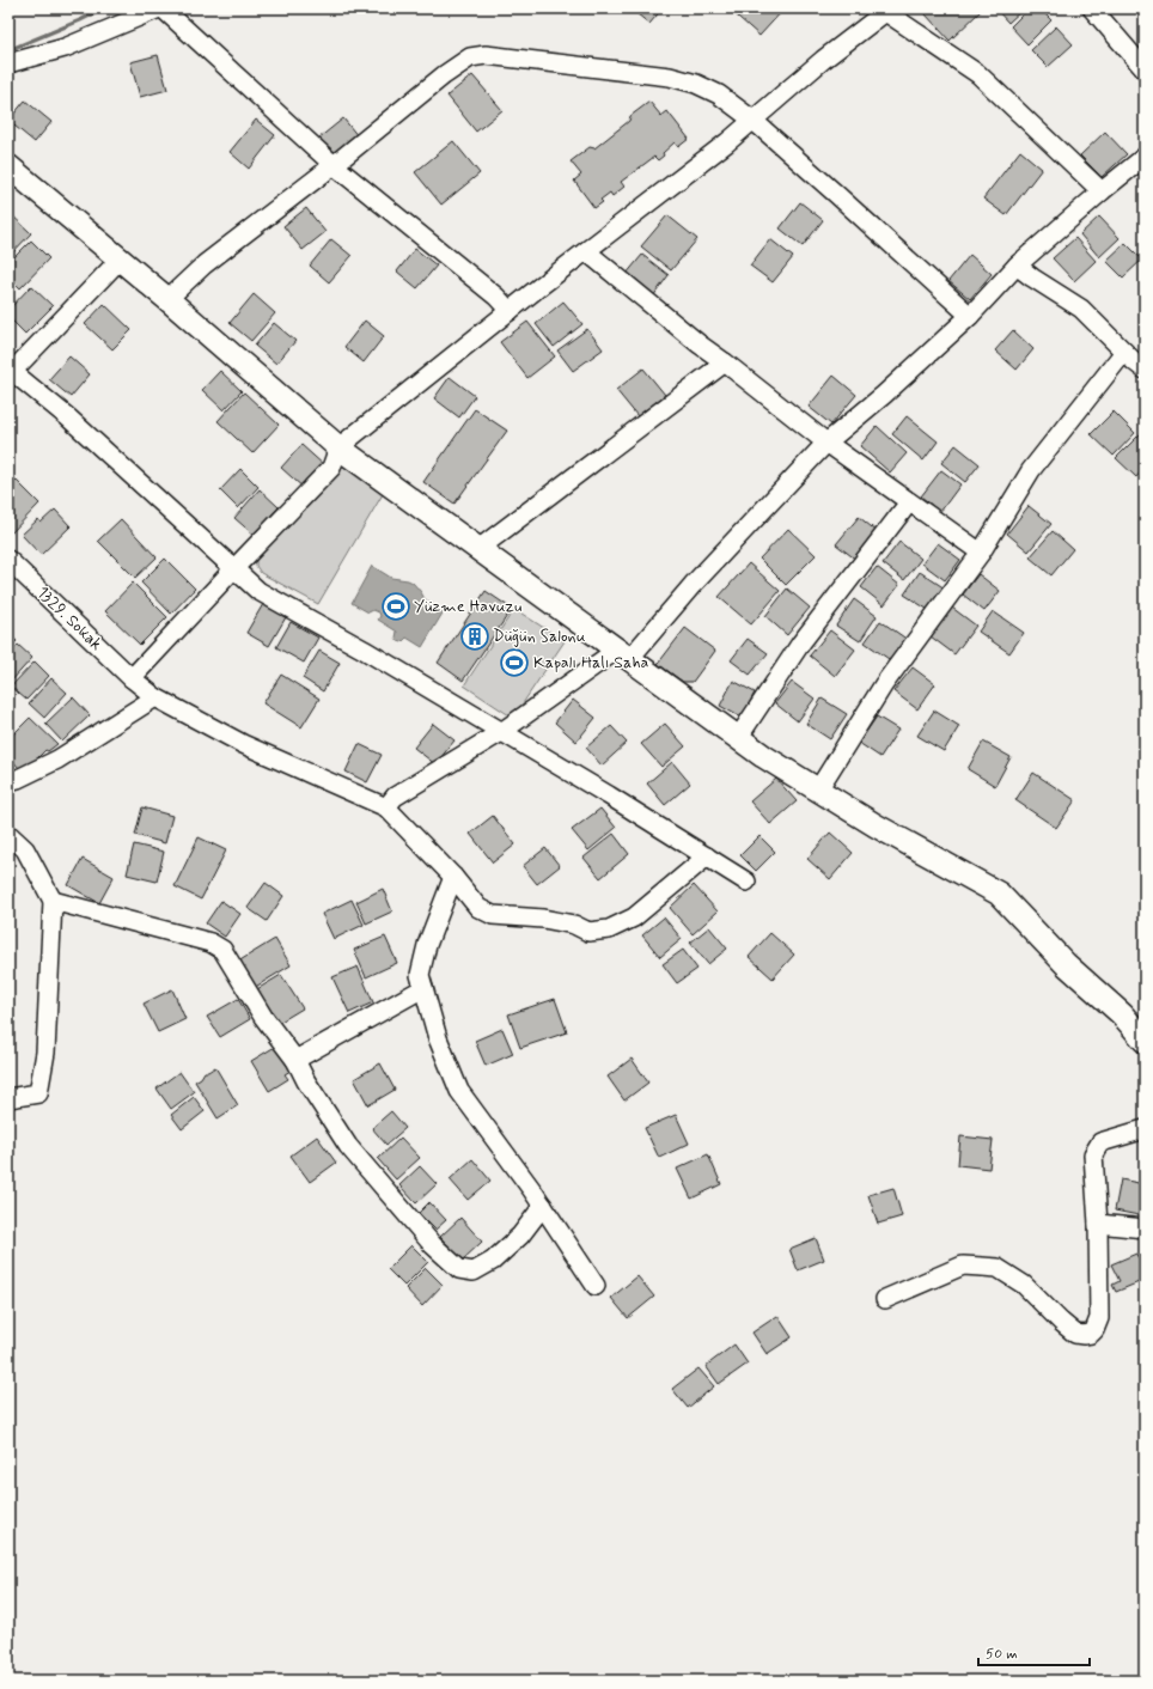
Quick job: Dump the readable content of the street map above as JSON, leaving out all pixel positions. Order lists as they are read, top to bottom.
{
  "streets": {
    "street": ["1329. Sokak"]
  },
  "places": {
    "sports": ["Yüzme Havuzu", "Kapalı Halı Saha"],
    "building": ["Düğün Salonu"]
  },
  "scale_bar": "50 m"
}
